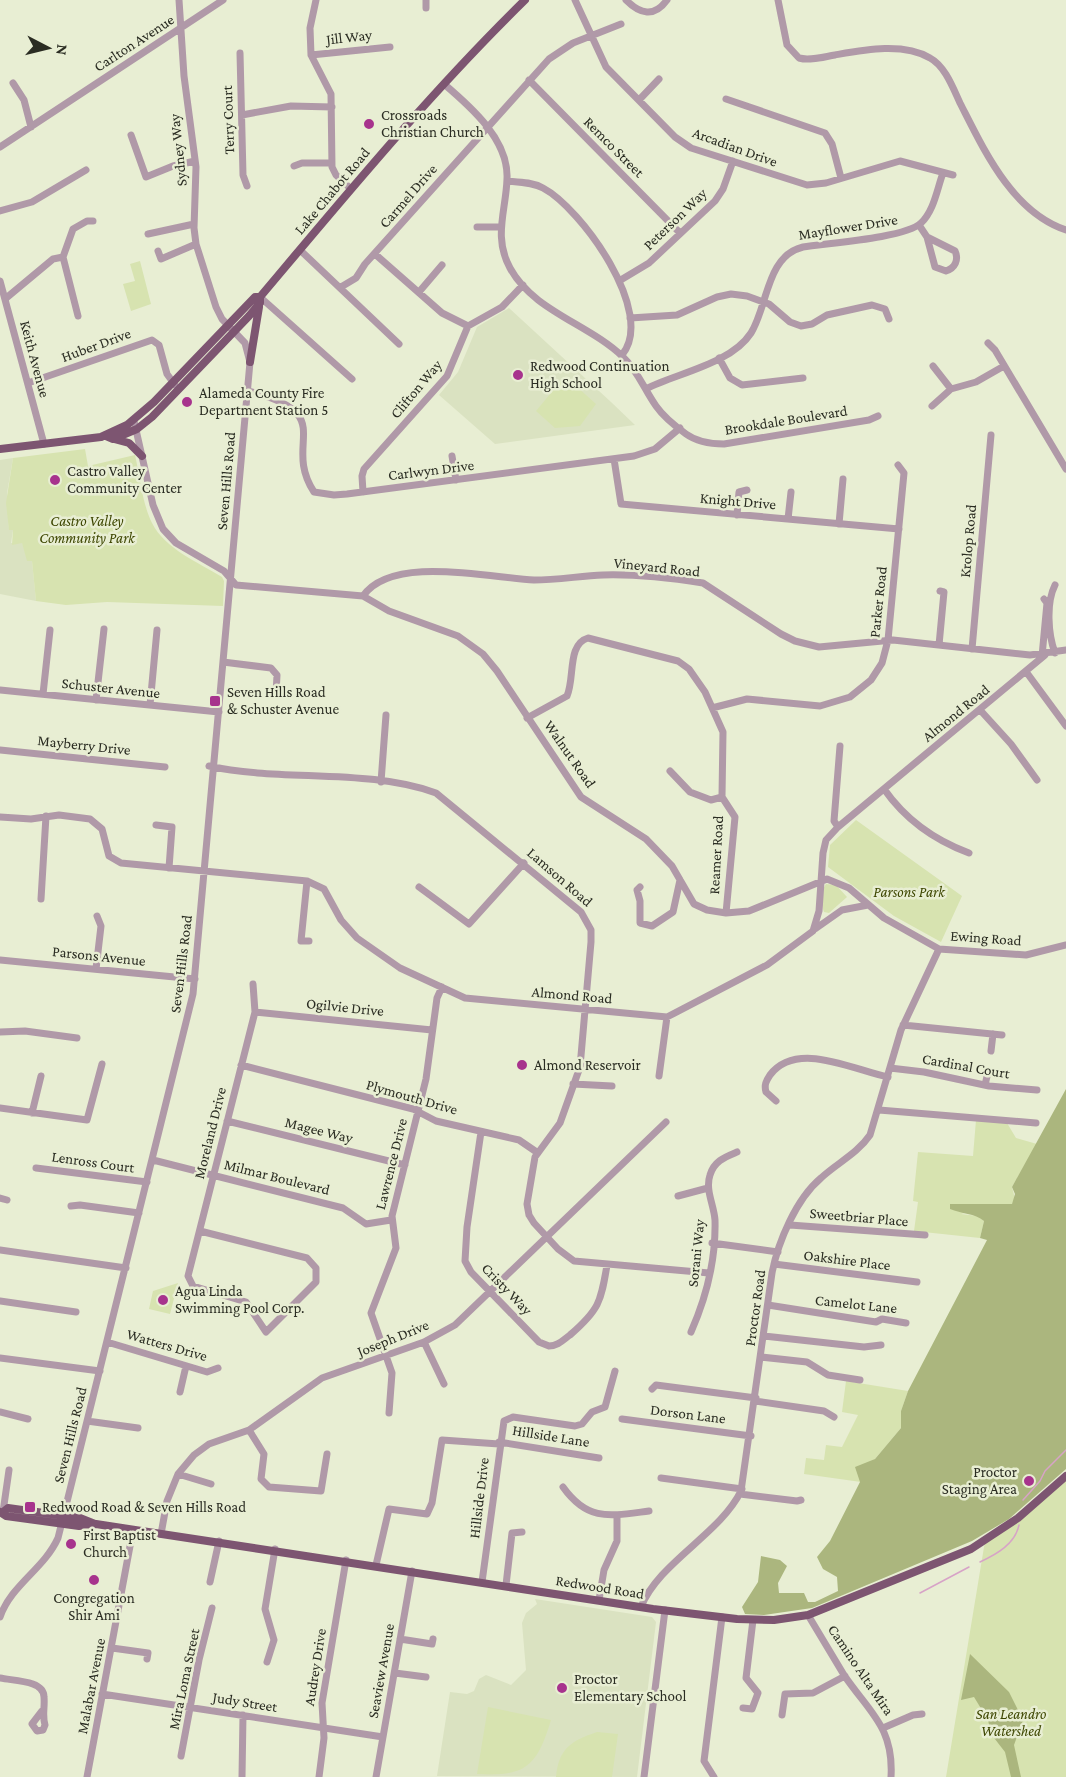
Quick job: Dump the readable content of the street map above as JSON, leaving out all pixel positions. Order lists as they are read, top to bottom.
{
  "streets": {
    "main road": ["Lake Chabot Road", "Redwood Road"],
    "street": [
      "Jill Way",
      "Carlton Avenue",
      "Terry Court",
      "Remco Street",
      "Arcadian Drive",
      "Sydney Way",
      "Carmel Drive",
      "Peterson Way",
      "Mayflower Drive",
      "Huber Drive",
      "Keith Avenue",
      "Clifton Way",
      "Brookdale Boulevard",
      "Carlwyn Drive",
      "Seven Hills Road",
      "Knight Drive",
      "Krolop Road",
      "Vineyard Road",
      "Parker Road",
      "Schuster Avenue",
      "Almond Road",
      "Mayberry Drive",
      "Walnut Road",
      "Reamer Road",
      "Lamson Road",
      "Ewing Road",
      "Parsons Avenue",
      "Ogilvie Drive",
      "Cardinal Court",
      "Plymouth Drive",
      "Magee Way",
      "Moreland Drive",
      "Lenross Court",
      "Lawrence Drive",
      "Milmar Boulevard",
      "Sweetbriar Place",
      "Sorani Way",
      "Oakshire Place",
      "Cristy Way",
      "Camelot Lane",
      "Proctor Road",
      "Joseph Drive",
      "Watters Drive",
      "Dorson Lane",
      "Hillside Lane",
      "Hillside Drive",
      "Audrey Drive",
      "Camino Alta Mira",
      "Seaview Avenue",
      "Mira Loma Street",
      "Malabar Avenue",
      "Judy Street"
    ]
  },
  "crossings": [
    ["Carlton Avenue", "Sydney Way"],
    ["Remco Street", "Carmel Drive"],
    ["Remco Street", "Peterson Way"],
    ["Arcadian Drive", "Carmel Drive"],
    ["Arcadian Drive", "Peterson Way"],
    ["Arcadian Drive", "Mayflower Drive"],
    ["Sydney Way", "Lake Chabot Road"],
    ["Sydney Way", "Seven Hills Road"],
    ["Lake Chabot Road", "Huber Drive"],
    ["Lake Chabot Road", "Keith Avenue"],
    ["Lake Chabot Road", "Brookdale Boulevard"],
    ["Lake Chabot Road", "Seven Hills Road"],
    ["Lake Chabot Road", "Walnut Road"],
    ["Carmel Drive", "Brookdale Boulevard"],
    ["Mayflower Drive", "Brookdale Boulevard"],
    ["Huber Drive", "Keith Avenue"],
    ["Clifton Way", "Carlwyn Drive"],
    ["Brookdale Boulevard", "Carlwyn Drive"],
    ["Carlwyn Drive", "Seven Hills Road"],
    ["Carlwyn Drive", "Knight Drive"],
    ["Seven Hills Road", "Schuster Avenue"],
    ["Seven Hills Road", "Walnut Road"],
    ["Seven Hills Road", "Lamson Road"],
    ["Seven Hills Road", "Parsons Avenue"],
    ["Seven Hills Road", "Lenross Court"],
    ["Seven Hills Road", "Milmar Boulevard"],
    ["Seven Hills Road", "Watters Drive"],
    ["Seven Hills Road", "Redwood Road"],
    ["Knight Drive", "Parker Road"],
    ["Krolop Road", "Vineyard Road"],
    ["Vineyard Road", "Parker Road"],
    ["Vineyard Road", "Almond Road"],
    ["Vineyard Road", "Walnut Road"],
    ["Parker Road", "Reamer Road"],
    ["Almond Road", "Walnut Road"],
    ["Almond Road", "Lamson Road"],
    ["Almond Road", "Lawrence Drive"],
    ["Walnut Road", "Reamer Road"],
    ["Lamson Road", "Plymouth Drive"],
    ["Lamson Road", "Sorani Way"],
    ["Lamson Road", "Cristy Way"],
    ["Lamson Road", "Joseph Drive"],
    ["Ewing Road", "Proctor Road"],
    ["Ogilvie Drive", "Moreland Drive"],
    ["Ogilvie Drive", "Lawrence Drive"],
    ["Cardinal Court", "Proctor Road"],
    ["Plymouth Drive", "Moreland Drive"],
    ["Plymouth Drive", "Lawrence Drive"],
    ["Plymouth Drive", "Cristy Way"],
    ["Magee Way", "Moreland Drive"],
    ["Magee Way", "Lawrence Drive"],
    ["Moreland Drive", "Milmar Boulevard"],
    ["Lawrence Drive", "Milmar Boulevard"],
    ["Lawrence Drive", "Joseph Drive"],
    ["Sweetbriar Place", "Proctor Road"],
    ["Oakshire Place", "Proctor Road"],
    ["Cristy Way", "Joseph Drive"],
    ["Camelot Lane", "Proctor Road"],
    ["Proctor Road", "Dorson Lane"],
    ["Proctor Road", "Redwood Road"],
    ["Joseph Drive", "Redwood Road"],
    ["Hillside Lane", "Hillside Drive"],
    ["Hillside Lane", "Redwood Road"],
    ["Hillside Drive", "Redwood Road"],
    ["Redwood Road", "Audrey Drive"],
    ["Redwood Road", "Camino Alta Mira"],
    ["Redwood Road", "Seaview Avenue"],
    ["Redwood Road", "Malabar Avenue"],
    ["Audrey Drive", "Judy Street"],
    ["Seaview Avenue", "Judy Street"],
    ["Mira Loma Street", "Judy Street"],
    ["Malabar Avenue", "Judy Street"]
  ],
  "parks": ["Castro Valley Community Park", "Parsons Park", "San Leandro Watershed"],
  "places": {
    "other": [
      "Crossroads Christian Church",
      "Redwood Continuation High School",
      "Alameda County Fire Department Station 5",
      "Castro Valley Community Center",
      "Almond Reservoir",
      "Agua Linda Swimming Pool Corp.",
      "Proctor Staging Area",
      "First Baptist Church",
      "Congregation Shir Ami",
      "Proctor Elementary School"
    ],
    "transit": ["Seven Hills Road & Schuster Avenue", "Redwood Road & Seven Hills Road"]
  },
  "north": "right"
}
